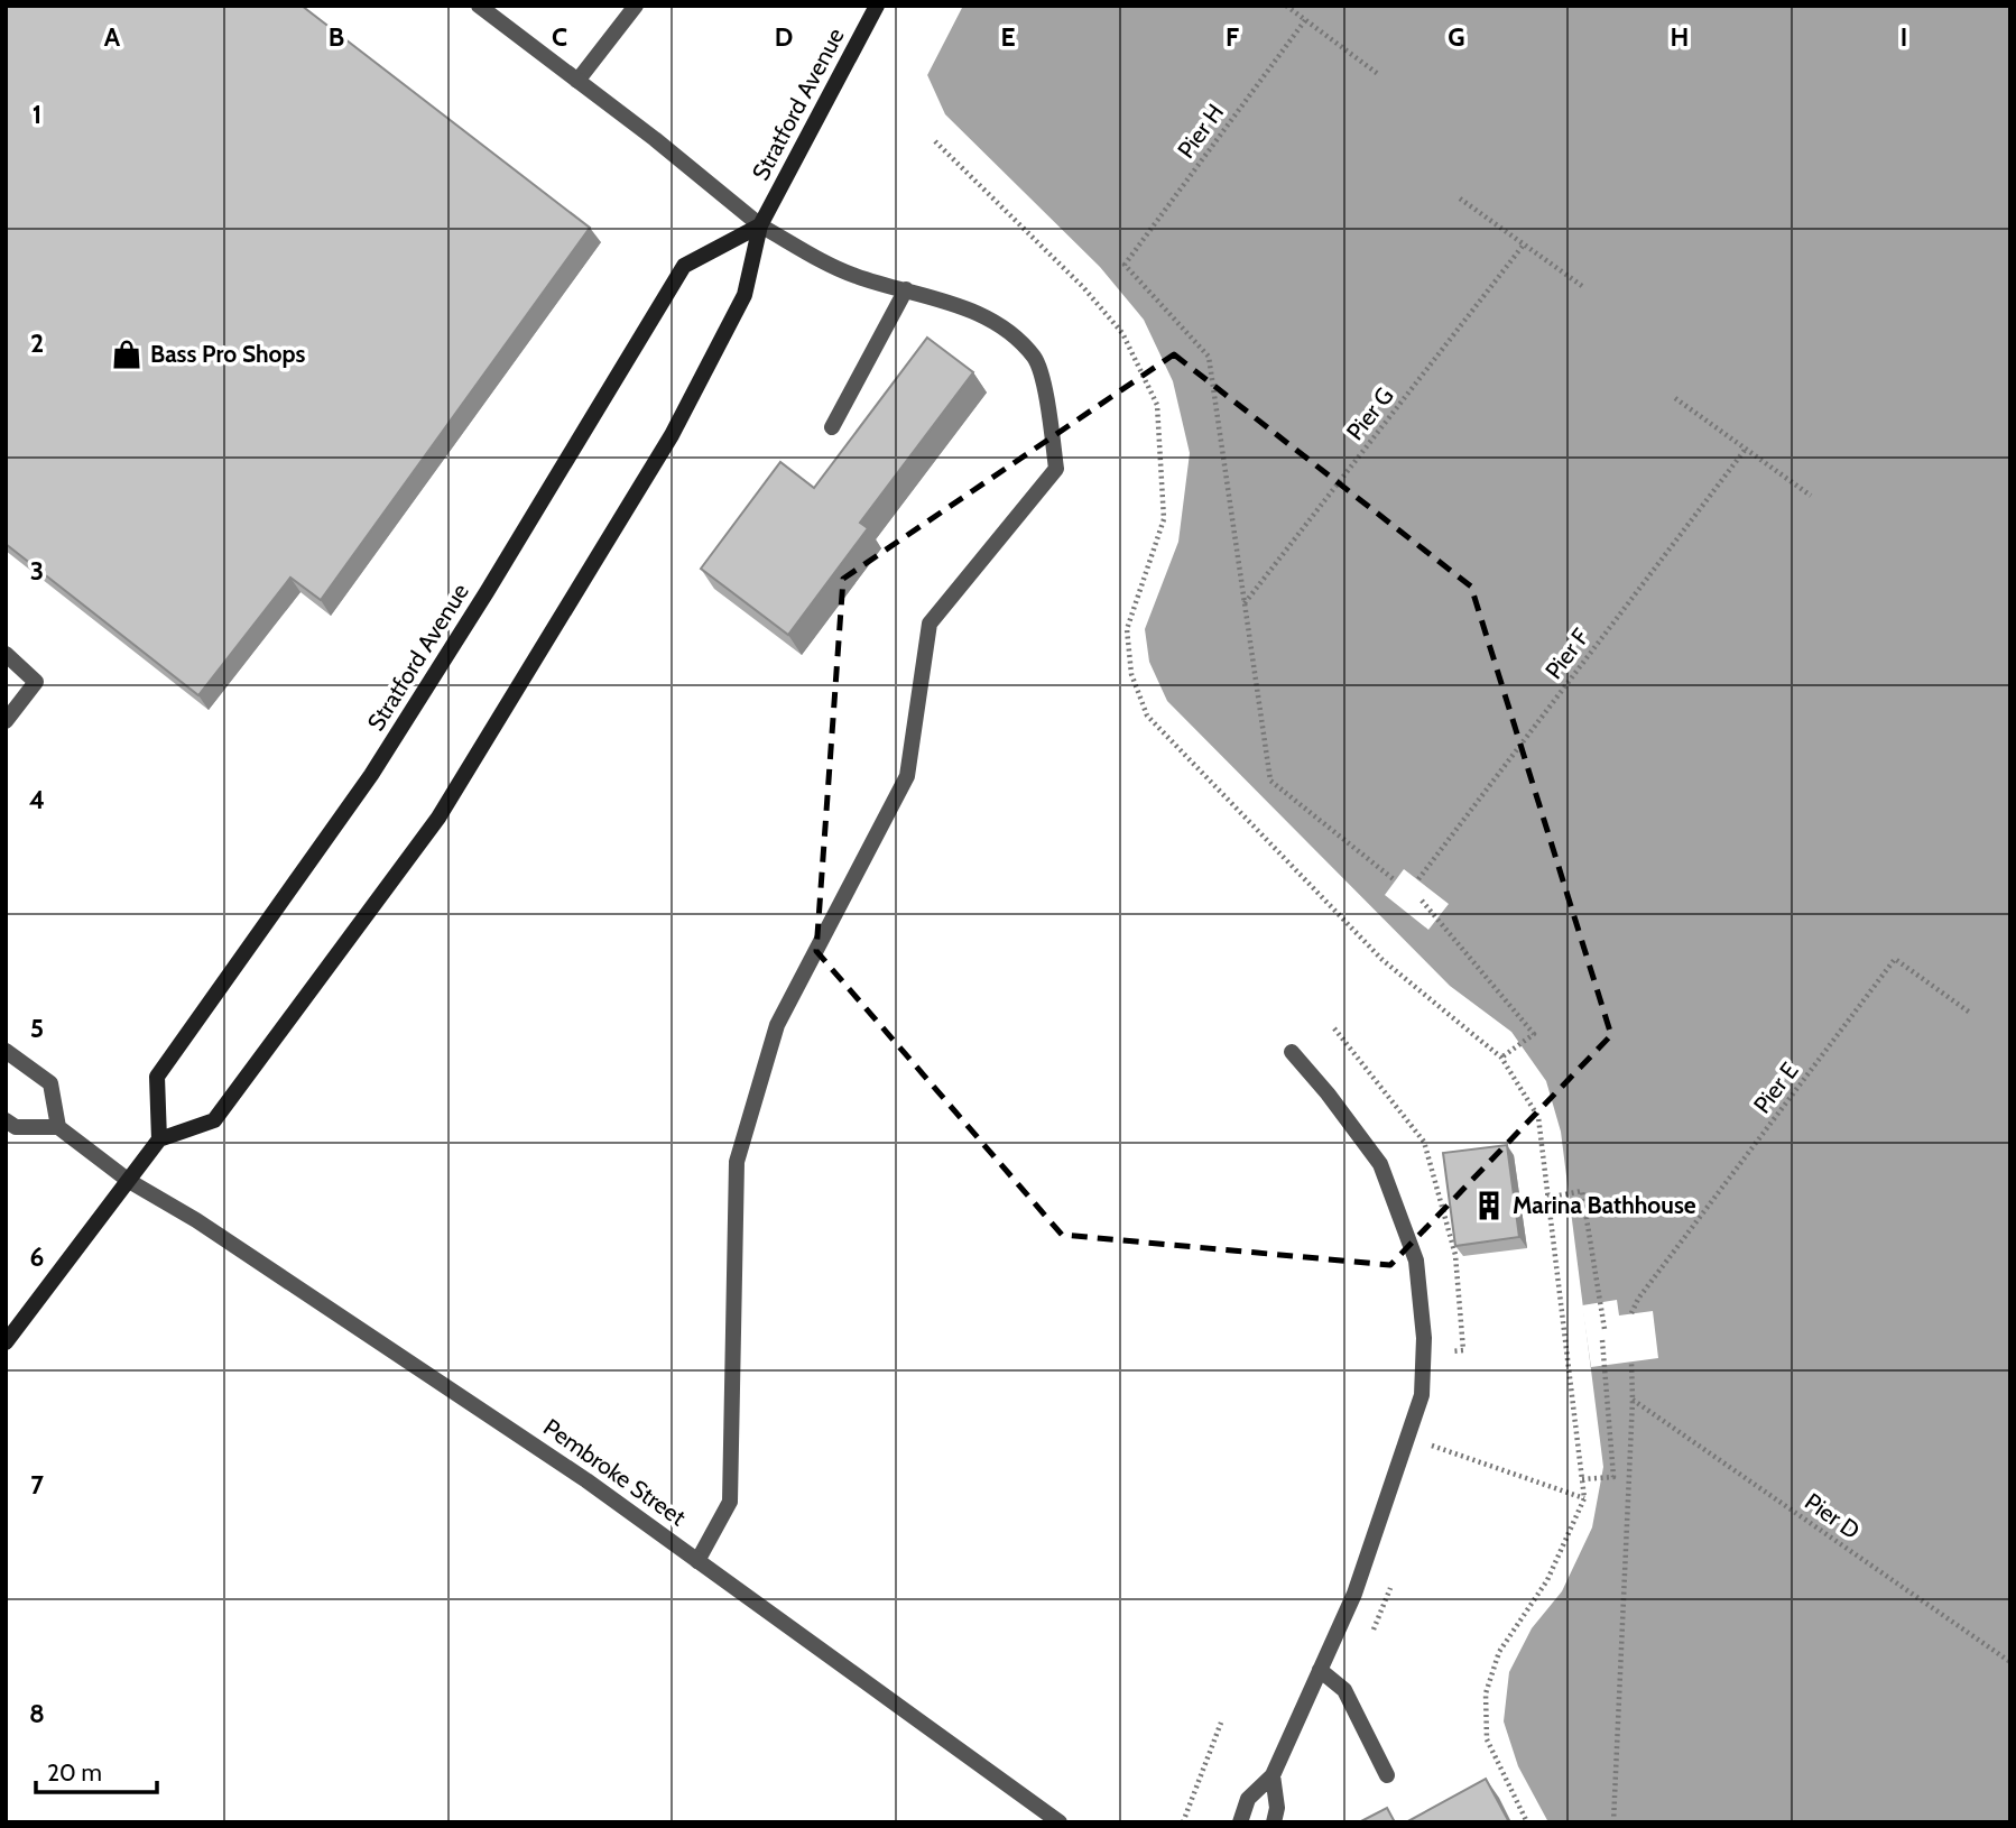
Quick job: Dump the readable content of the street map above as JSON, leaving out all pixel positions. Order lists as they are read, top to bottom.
{
  "streets": {
    "main road": ["Stratford Avenue"],
    "street": ["Pembroke Street"],
    "path": [
      "Pier H",
      "Pier G",
      "Pier F",
      "Pier E",
      "Pier D"
    ]
  },
  "crossings": [
    ["Pier H", "Pier G"]
  ],
  "places": {
    "shop": ["Bass Pro Shops"],
    "building": ["Marina Bathhouse"]
  },
  "scale_bar": "20 m",
  "grid": {
    "columns": [
      "A",
      "B",
      "C",
      "D",
      "E",
      "F",
      "G",
      "H",
      "I"
    ],
    "rows": [
      "1",
      "2",
      "3",
      "4",
      "5",
      "6",
      "7",
      "8"
    ]
  }
}
